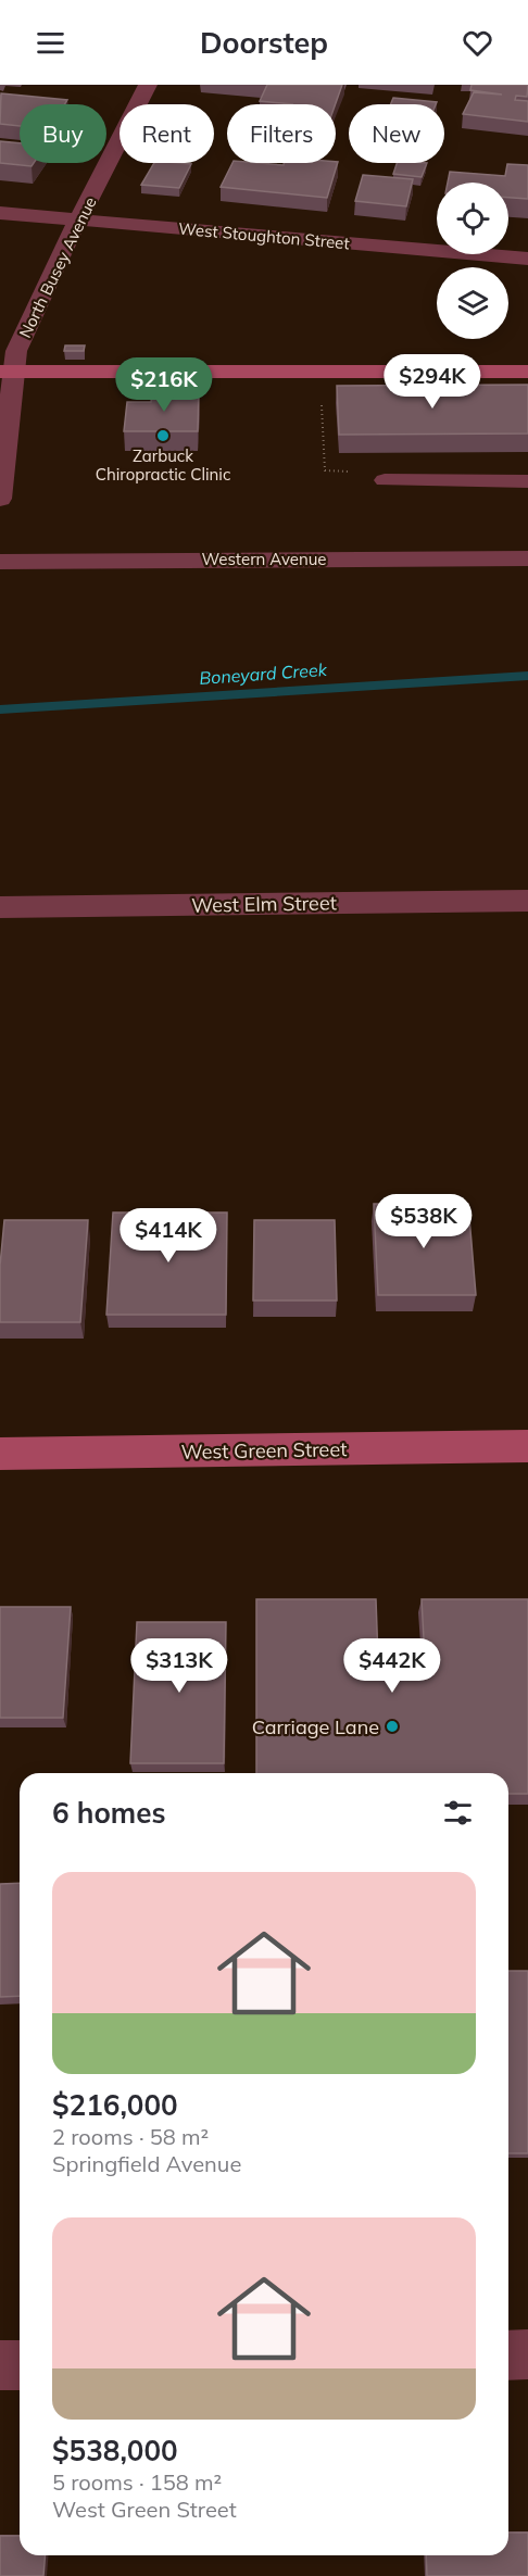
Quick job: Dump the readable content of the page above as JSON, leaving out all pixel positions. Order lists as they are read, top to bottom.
{
  "streets": {
    "street": [
      "West Stoughton Street",
      "North Busey Avenue",
      "Western Avenue",
      "West Elm Street",
      "West Green Street"
    ]
  },
  "crossings": [
    ["West Stoughton Street", "North Busey Avenue"]
  ],
  "water": ["Boneyard Creek"],
  "places": ["Zarbuck Chiropractic Clinic", "Carriage Lane"],
  "page": {
    "header": "Doorstep",
    "chip": [
      "Buy",
      "Rent",
      "Filters",
      "New"
    ],
    "price": [
      "$294K",
      "$216K",
      "$538K",
      "$414K",
      "$313K",
      "$442K"
    ],
    "heading": "6 homes",
    "list": [
      {
        "name": "$216,000",
        "note": "2 rooms · 58 m² · Springfield Avenue"
      },
      {
        "name": "$538,000",
        "note": "5 rooms · 158 m² · West Green Street"
      }
    ]
  }
}
